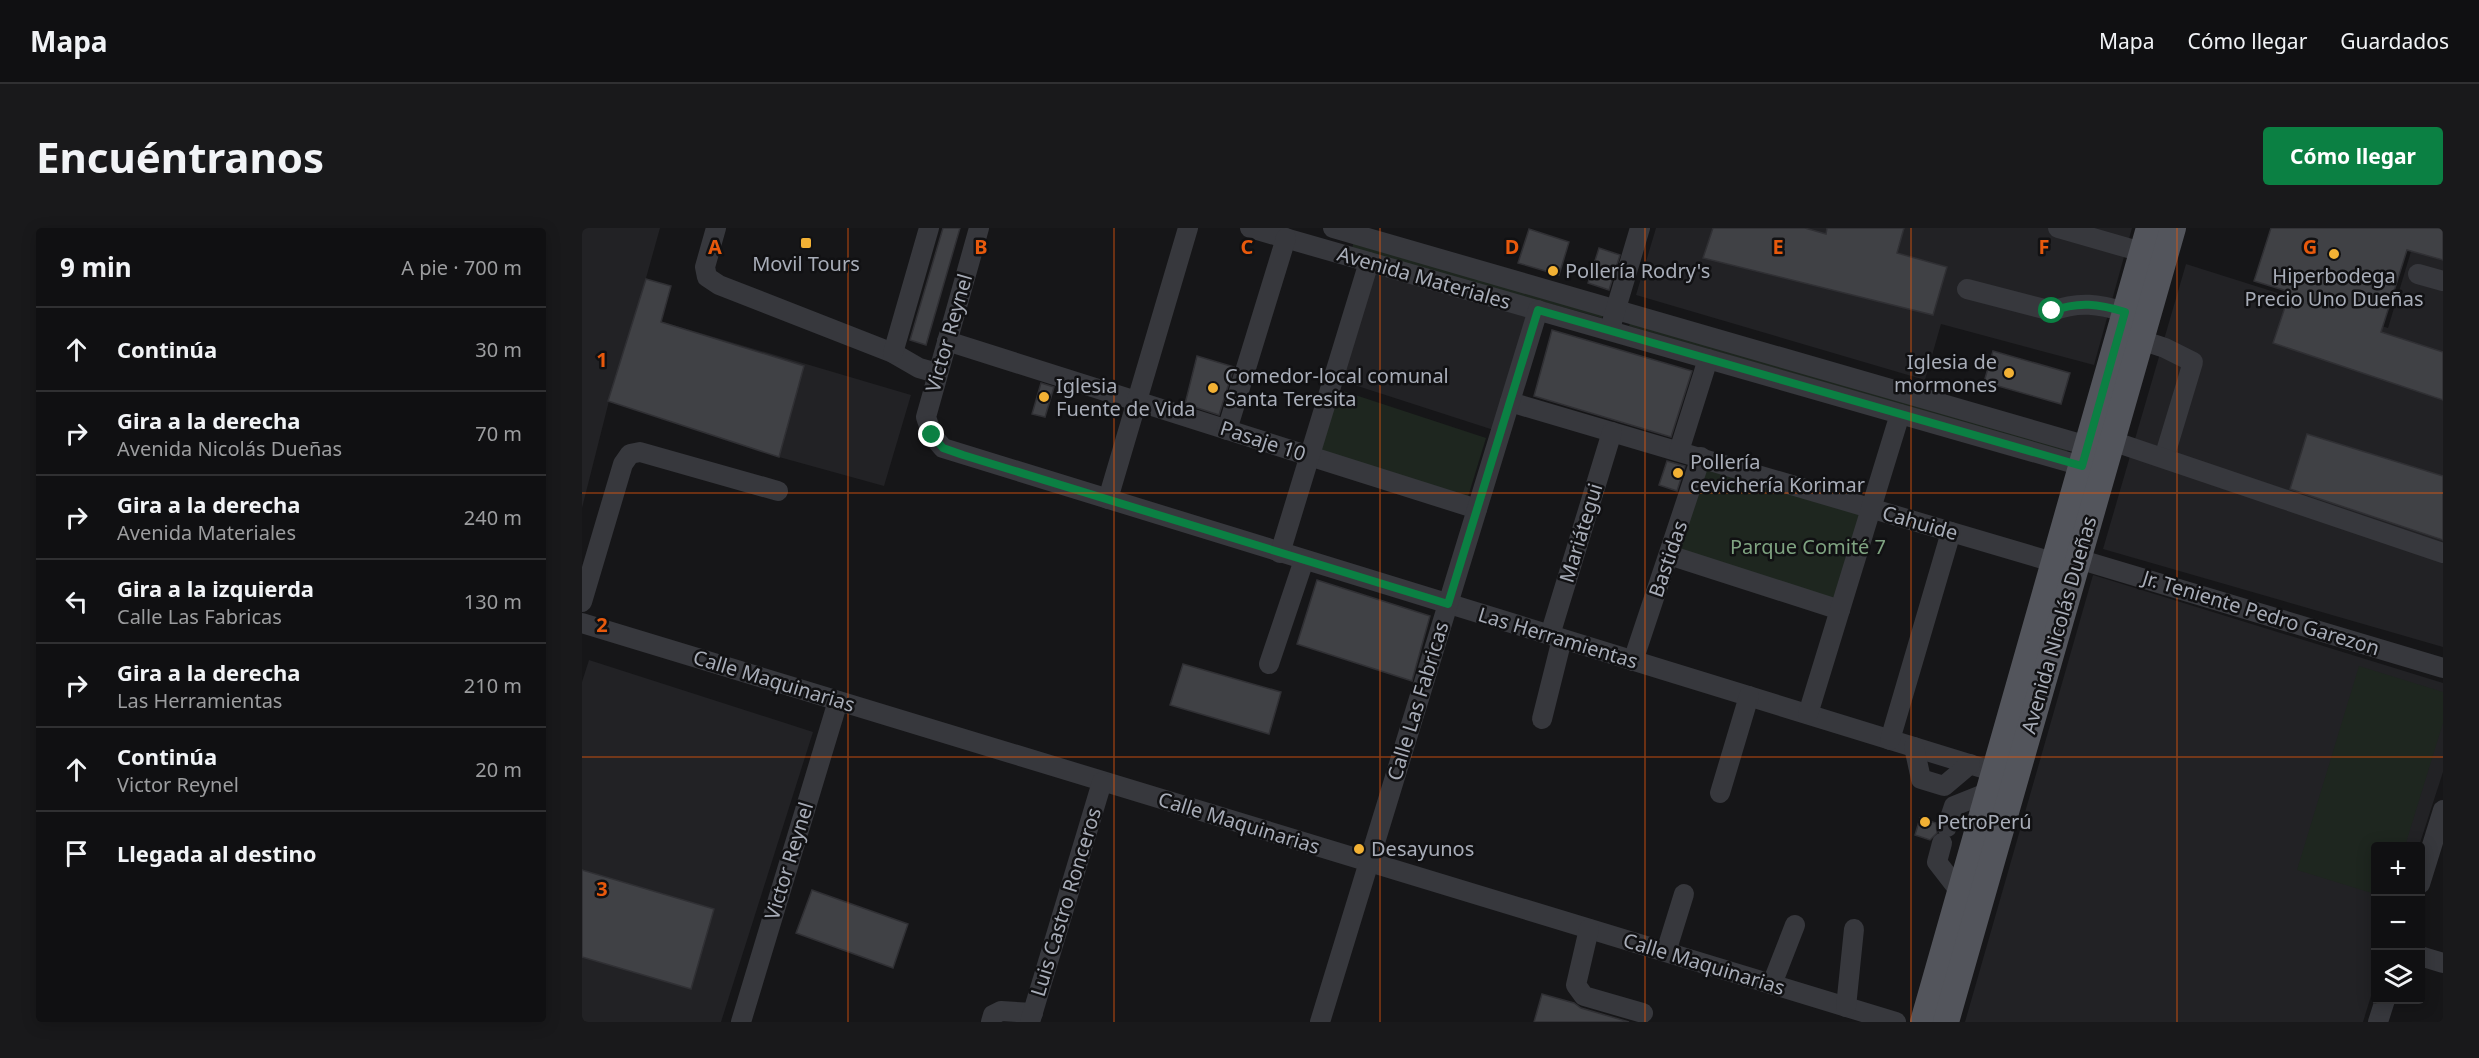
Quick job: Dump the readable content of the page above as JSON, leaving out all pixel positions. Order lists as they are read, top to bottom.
{
  "streets": {
    "main road": ["Avenida Nicolás Dueñas"],
    "street": [
      "Avenida Materiales",
      "Victor Reynel",
      "Pasaje 10",
      "Cahuide",
      "Mariátegui",
      "Bastidas",
      "Jr. Teniente Pedro Garezon",
      "Las Herramientas",
      "Calle Maquinarias",
      "Calle Las Fabricas",
      "Luis Castro Ronceros"
    ]
  },
  "crossings": [
    ["Avenida Materiales", "Avenida Nicolás Dueñas"],
    ["Avenida Materiales", "Calle Las Fabricas"],
    ["Victor Reynel", "Pasaje 10"],
    ["Victor Reynel", "Las Herramientas"],
    ["Victor Reynel", "Calle Maquinarias"],
    ["Pasaje 10", "Calle Las Fabricas"],
    ["Cahuide", "Mariátegui"],
    ["Cahuide", "Bastidas"],
    ["Cahuide", "Avenida Nicolás Dueñas"],
    ["Cahuide", "Calle Las Fabricas"],
    ["Mariátegui", "Las Herramientas"],
    ["Bastidas", "Las Herramientas"],
    ["Jr. Teniente Pedro Garezon", "Avenida Nicolás Dueñas"],
    ["Avenida Nicolás Dueñas", "Las Herramientas"],
    ["Las Herramientas", "Calle Las Fabricas"],
    ["Calle Maquinarias", "Calle Las Fabricas"],
    ["Calle Maquinarias", "Luis Castro Ronceros"]
  ],
  "parks": ["Parque Comité 7"],
  "places": {
    "transit": ["Movil Tours"],
    "other": [
      "Hiperbodega Precio Uno Dueñas",
      "Pollería Rodry's",
      "Iglesia de mormones",
      "Comedor-local comunal Santa Teresita",
      "Iglesia Fuente de Vida",
      "Pollería cevichería Korimar",
      "PetroPerú",
      "Desayunos"
    ]
  },
  "page": {
    "header": "Mapa",
    "nav": ["Mapa", "Cómo llegar", "Guardados"],
    "buttons": "Cómo llegar",
    "title": "Encuéntranos",
    "heading": ["9 min", "A pie · 700 m"],
    "list": [
      ["Continúa", "30 m"],
      ["Gira a la derecha", "Avenida Nicolás Dueñas", "70 m"],
      ["Gira a la derecha", "Avenida Materiales", "240 m"],
      ["Gira a la izquierda", "Calle Las Fabricas", "130 m"],
      ["Gira a la derecha", "Las Herramientas", "210 m"],
      ["Continúa", "Victor Reynel", "20 m"],
      "Llegada al destino"
    ],
    "map_buttons": ["+", "−"]
  },
  "grid": {
    "columns": [
      "A",
      "B",
      "C",
      "D",
      "E",
      "F",
      "G"
    ],
    "rows": ["1", "2", "3"]
  }
}
